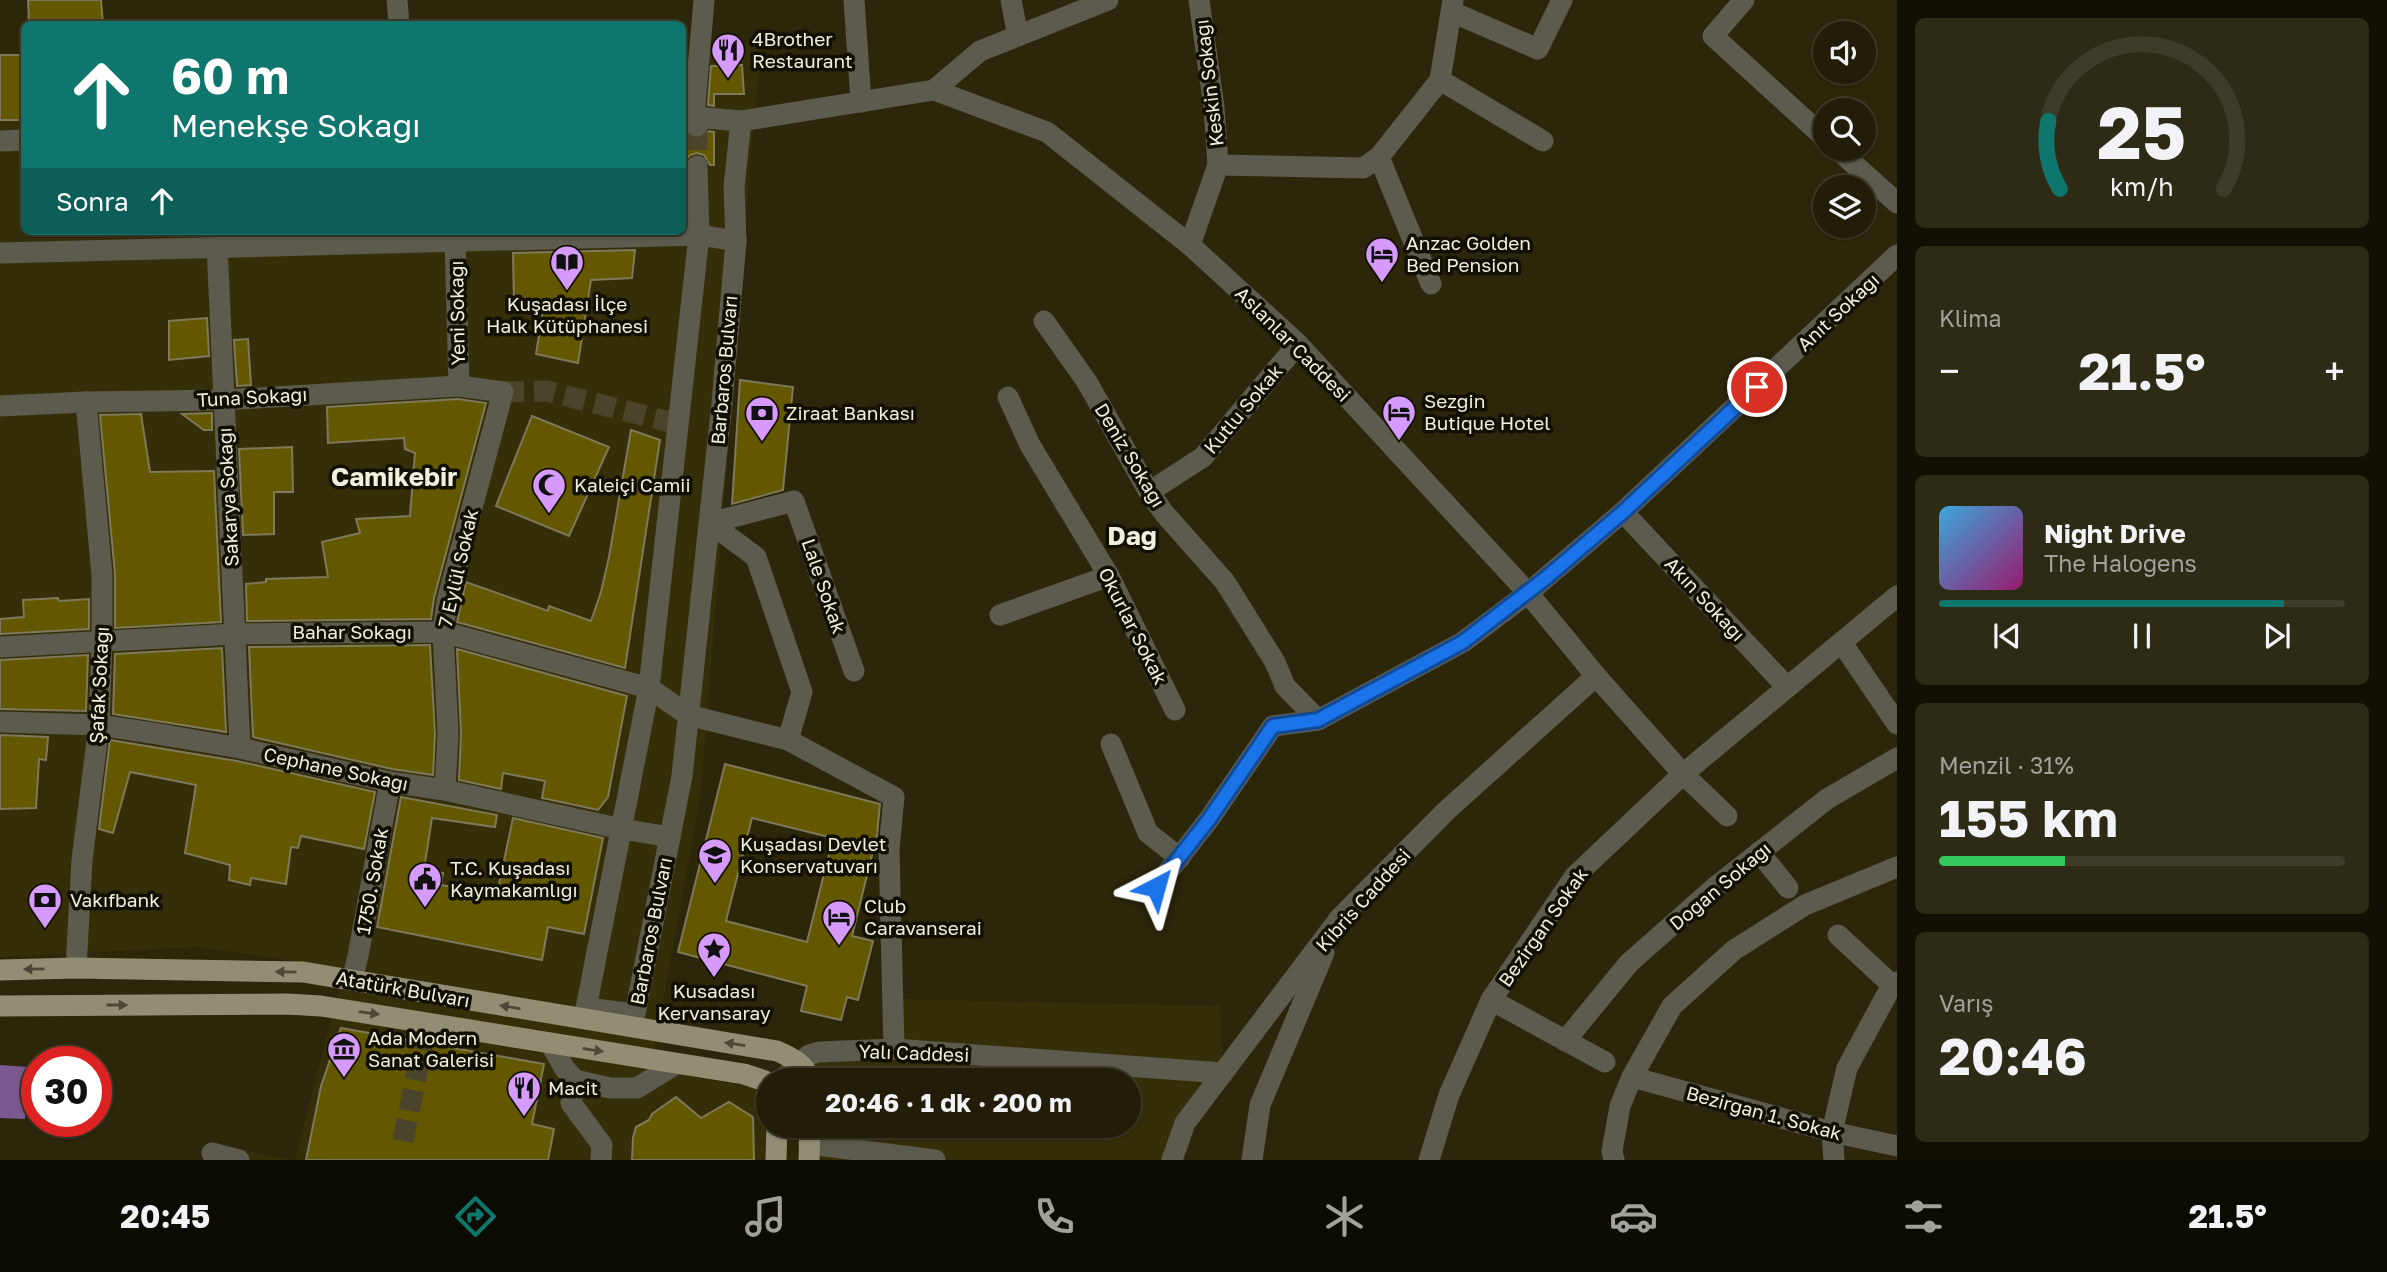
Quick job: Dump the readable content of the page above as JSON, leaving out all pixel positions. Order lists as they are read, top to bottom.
{
  "streets": {
    "main road": ["Atatürk Bulvarı"],
    "street": [
      "Keskin Sokağı",
      "Anıt Sokağı",
      "Yeni Sokağı",
      "Aslanlar Caddesi",
      "Barbaros Bulvarı",
      "Tuna Sokağı",
      "Kutlu Sokak",
      "Deniz Sokağı",
      "Sakarya Sokağı",
      "7 Eylül Sokak",
      "Lale Sokak",
      "Akın Sokağı",
      "Okurlar Sokak",
      "Bahar Sokağı",
      "Şafak Sokağı",
      "Cephane Sokağı",
      "1750. Sokak",
      "Doğan Sokağı",
      "Kibris Caddesi",
      "Bezirgan Sokak",
      "Yalı Caddesi",
      "Bezirgan 1. Sokak"
    ]
  },
  "crossings": [
    ["Keskin Sokağı", "Aslanlar Caddesi"],
    ["Anıt Sokağı", "Aslanlar Caddesi"],
    ["Anıt Sokağı", "Deniz Sokağı"],
    ["Anıt Sokağı", "Akın Sokağı"],
    ["Yeni Sokağı", "Tuna Sokağı"],
    ["Aslanlar Caddesi", "Barbaros Bulvarı"],
    ["Aslanlar Caddesi", "Kutlu Sokak"],
    ["Aslanlar Caddesi", "Kibris Caddesi"],
    ["Aslanlar Caddesi", "Bezirgan Sokak"],
    ["Barbaros Bulvarı", "Lale Sokak"],
    ["Barbaros Bulvarı", "Bahar Sokağı"],
    ["Barbaros Bulvarı", "Cephane Sokağı"],
    ["Tuna Sokağı", "Sakarya Sokağı"],
    ["Tuna Sokağı", "7 Eylül Sokak"],
    ["Tuna Sokağı", "Şafak Sokağı"],
    ["Kutlu Sokak", "Deniz Sokağı"],
    ["Sakarya Sokağı", "Bahar Sokağı"],
    ["Sakarya Sokağı", "Cephane Sokağı"],
    ["7 Eylül Sokak", "Bahar Sokağı"],
    ["7 Eylül Sokak", "Cephane Sokağı"],
    ["Akın Sokağı", "Bezirgan Sokak"],
    ["Bahar Sokağı", "Şafak Sokağı"],
    ["Şafak Sokağı", "Cephane Sokağı"],
    ["Şafak Sokağı", "Atatürk Bulvarı"],
    ["Cephane Sokağı", "1750. Sokak"],
    ["1750. Sokak", "Atatürk Bulvarı"],
    ["Kibris Caddesi", "Yalı Caddesi"]
  ],
  "districts": ["Camikebir", "Dağ"],
  "places": {
    "restaurant": ["4Brother Restaurant", "Macit"],
    "hotel": ["Anzac Golden Bed Pension", "Sezgin Butique Hotel", "Club Caravanserai"],
    "library": ["Kuşadası İlçe Halk Kütüphanesi"],
    "bank": ["Ziraat Bankası", "Vakıfbank"],
    "mosque": ["Kaleiçi Camii"],
    "school or university": ["Kuşadası Devlet Konservatuvarı"],
    "public building": ["T.C. Kuşadası Kaymakamlığı"],
    "place": ["Kusadası Kervansaray"],
    "museum": ["Ada Modern Sanat Galerisi"]
  },
  "page": {
    "turn": ["60 m", "Menekşe Sokağı"],
    "then": "Sonra",
    "tile": [
      "Klima",
      ["Menzil · 31%", "155 km"],
      ["Varış", "20:46"]
    ],
    "heat": ["−", "21.5°", "+"],
    "song": ["Night Drive", "The Halogens"],
    "limit": "30",
    "trip": "20:46 · 1 dk · 200 m",
    "tabs": ["20:45", "21.5°"],
    "gauge": ["25", "km/h"]
  }
}
